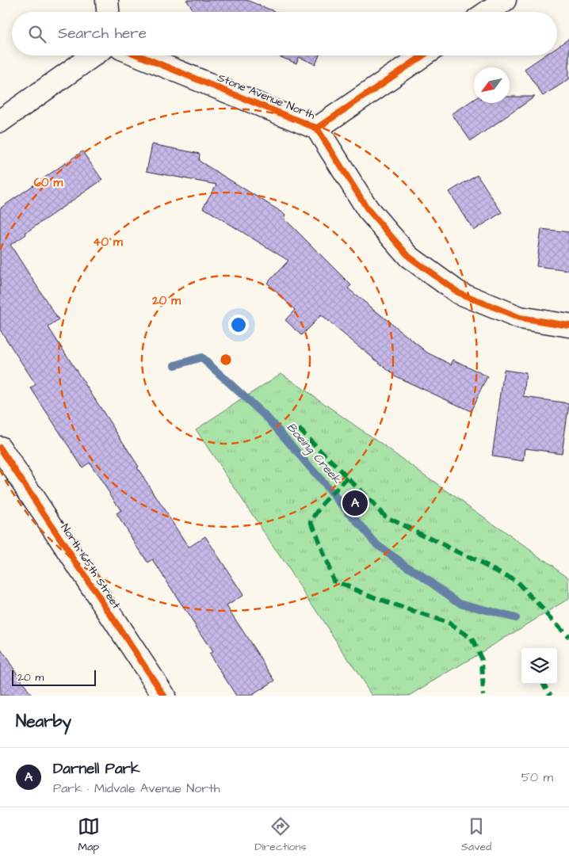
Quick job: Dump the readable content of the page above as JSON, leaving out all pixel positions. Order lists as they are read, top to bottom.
{
  "streets": {
    "street": ["Stone Avenue North", "North 165th Street"]
  },
  "water": ["Boeing Creek"],
  "scale_bar": "20 m",
  "north": "bottom left",
  "page": {
    "search": "Search here",
    "pins": "A",
    "scale": "20 m",
    "heading": "Nearby",
    "list": [
      {
        "mark": "A",
        "name": "Darnell Park",
        "note": "Park · Midvale Avenue North",
        "value": "50 m"
      }
    ],
    "nav": ["Map", "Directions", "Saved"]
  },
  "rings": ["60 m", "40 m", "20 m"]
}
